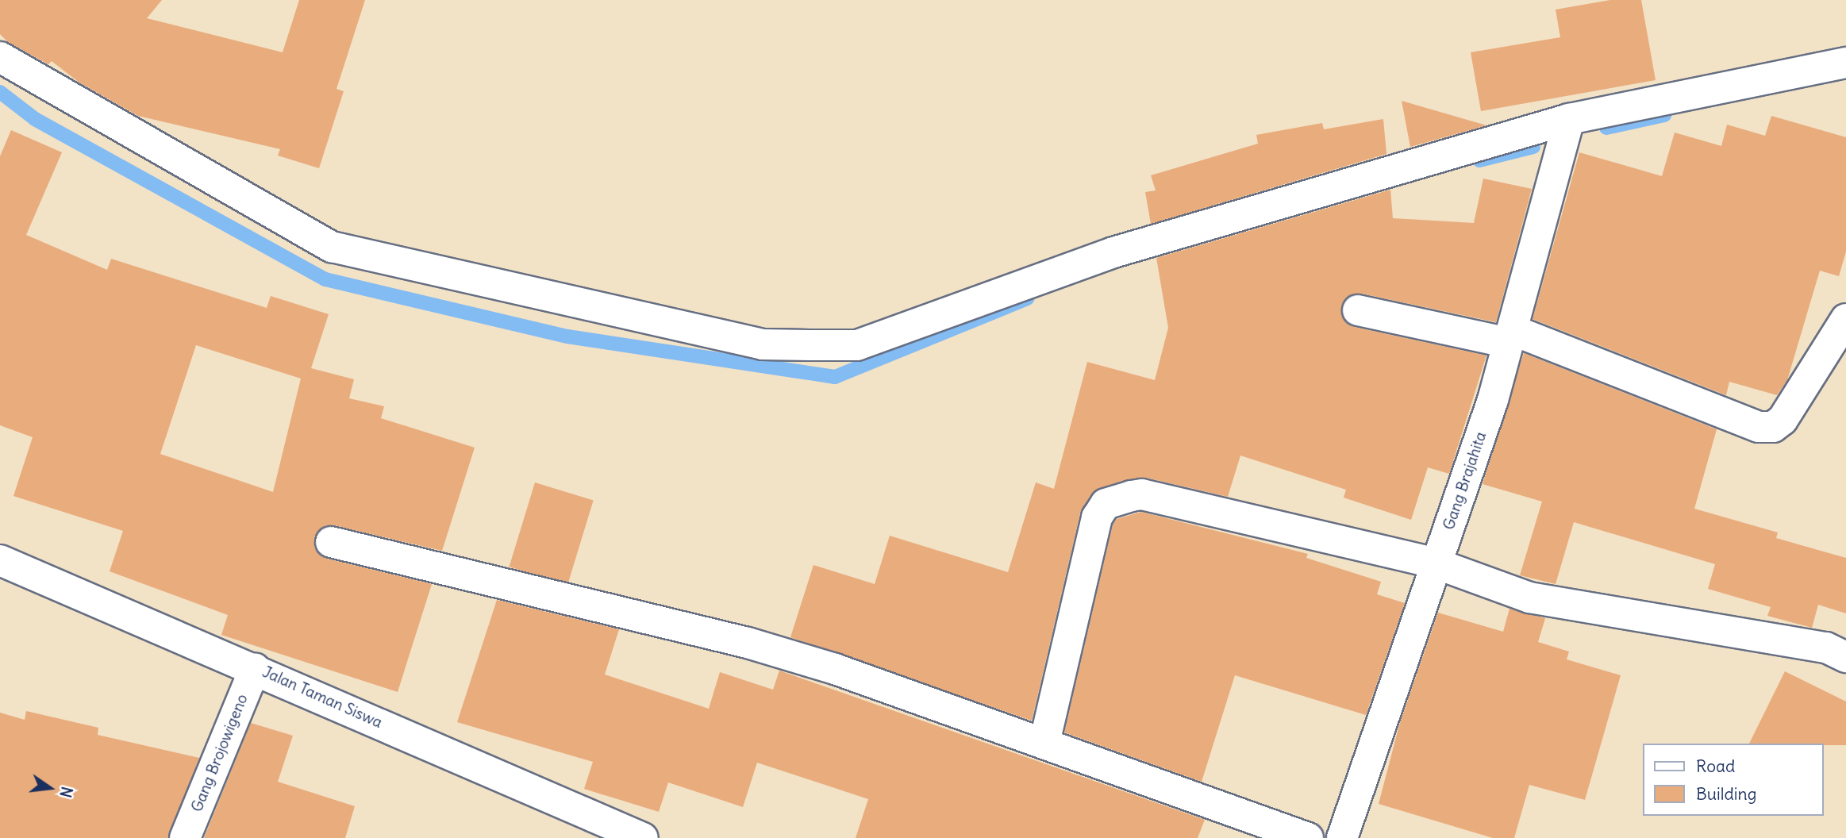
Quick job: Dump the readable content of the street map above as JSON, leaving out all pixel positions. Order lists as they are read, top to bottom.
{
  "streets": {
    "street": ["Gang Brajahita", "Jalan Taman Siswa", "Gang Brojowigeno"]
  },
  "crossings": [
    ["Jalan Taman Siswa", "Gang Brojowigeno"]
  ],
  "legend": ["Road", "Building"],
  "north": "right"
}
